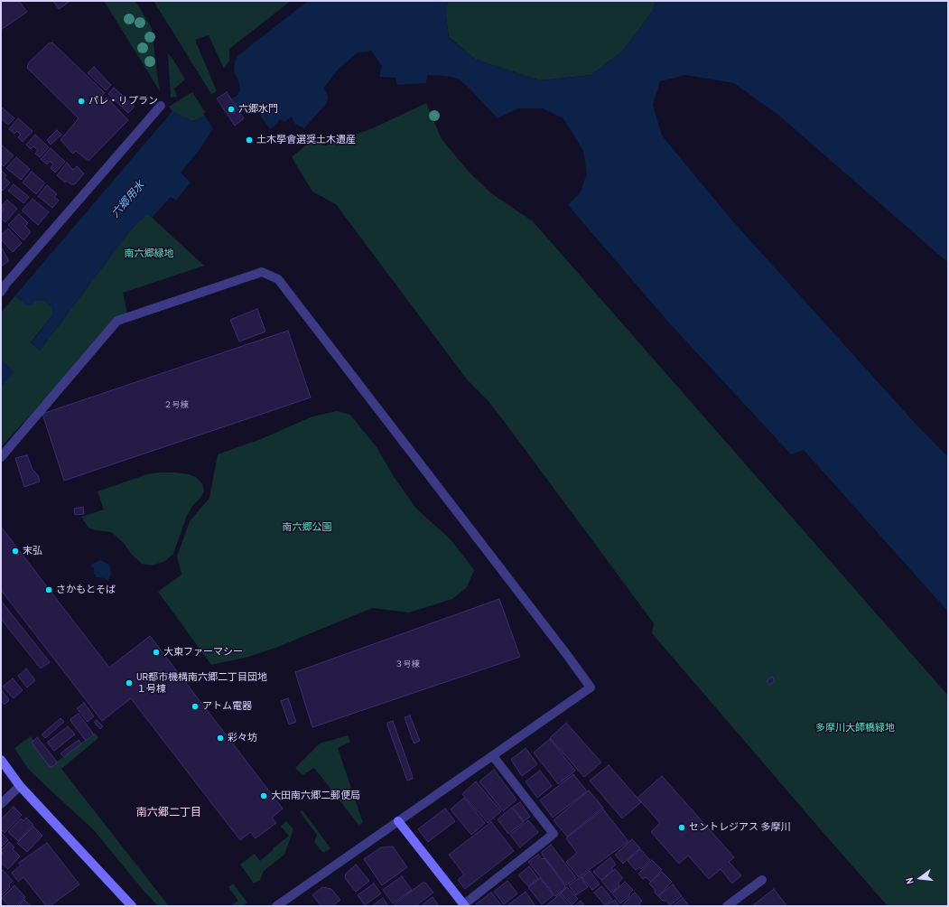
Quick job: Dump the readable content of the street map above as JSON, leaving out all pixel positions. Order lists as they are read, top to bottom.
{
  "districts": ["南六郷二丁目"],
  "water": ["六郷用水"],
  "parks": ["南六郷緑地", "南六郷公園", "多摩川大師橋緑地"],
  "places": [
    "パレ・リプラン",
    "六郷水門",
    "土木學會選奨土木遺産",
    "末弘",
    "さかもとそば",
    "大東ファーマシー",
    "UR都市機構南六郷二丁目団地 １号棟",
    "アトム電器",
    "彩々坊",
    "大田南六郷二郵便局",
    "セントレジアス 多摩川"
  ],
  "house_numbers": ["２号棟", "３号棟"],
  "north": "left"
}
